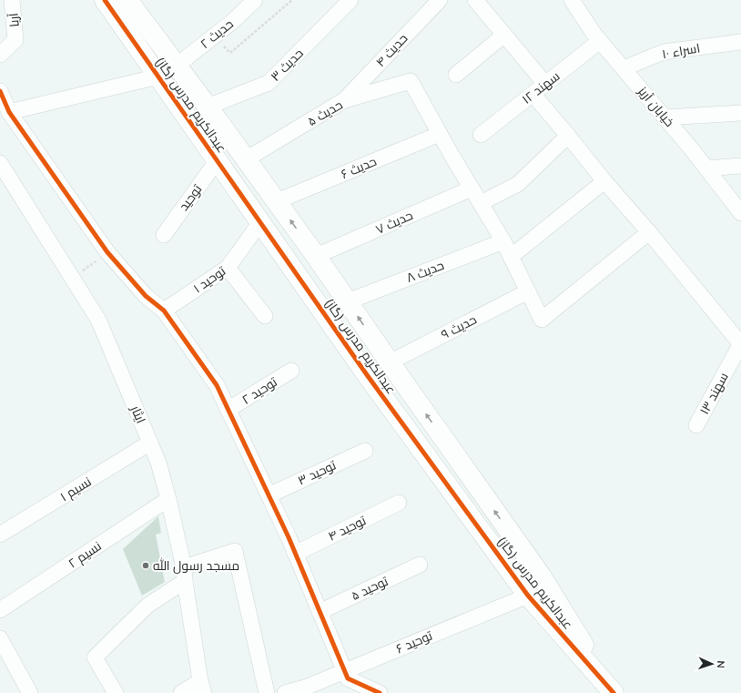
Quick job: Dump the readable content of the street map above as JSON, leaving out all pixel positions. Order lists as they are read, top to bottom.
{
  "streets": {
    "street": [
      "آریا",
      "حدیث ۲",
      "حدیث ۴",
      "اسراء ۱۰",
      "حدیث ۳",
      "سهند ۱۲",
      "عبدالکریم مدرس (گاز)",
      "خیابان آریز",
      "حدیث ۵",
      "حدیث ۶",
      "توحید",
      "حدیث ۷",
      "حدیث ۸",
      "توحید ۱",
      "حدیث ۹",
      "توحید ۲",
      "سهند ۱۳",
      "ایثار",
      "توحید ۳",
      "نسیم ۱",
      "توحید ۴",
      "نسیم ۲",
      "توحید ۵",
      "توحید ۶"
    ]
  },
  "crossings": [
    ["حدیث ۲", "عبدالکریم مدرس (گاز)"],
    ["حدیث ۴", "حدیث ۵"],
    ["اسراء ۱۰", "خیابان آریز"],
    ["حدیث ۳", "عبدالکریم مدرس (گاز)"],
    ["سهند ۱۲", "خیابان آریز"],
    ["عبدالکریم مدرس (گاز)", "حدیث ۵"],
    ["عبدالکریم مدرس (گاز)", "حدیث ۶"],
    ["عبدالکریم مدرس (گاز)", "توحید"],
    ["عبدالکریم مدرس (گاز)", "حدیث ۷"],
    ["عبدالکریم مدرس (گاز)", "حدیث ۸"],
    ["عبدالکریم مدرس (گاز)", "توحید ۱"],
    ["عبدالکریم مدرس (گاز)", "حدیث ۹"],
    ["عبدالکریم مدرس (گاز)", "توحید ۶"],
    ["حدیث ۵", "حدیث ۶"],
    ["ایثار", "نسیم ۱"],
    ["ایثار", "نسیم ۲"]
  ],
  "places": ["مسجد رسول الله"],
  "north": "right"
}
